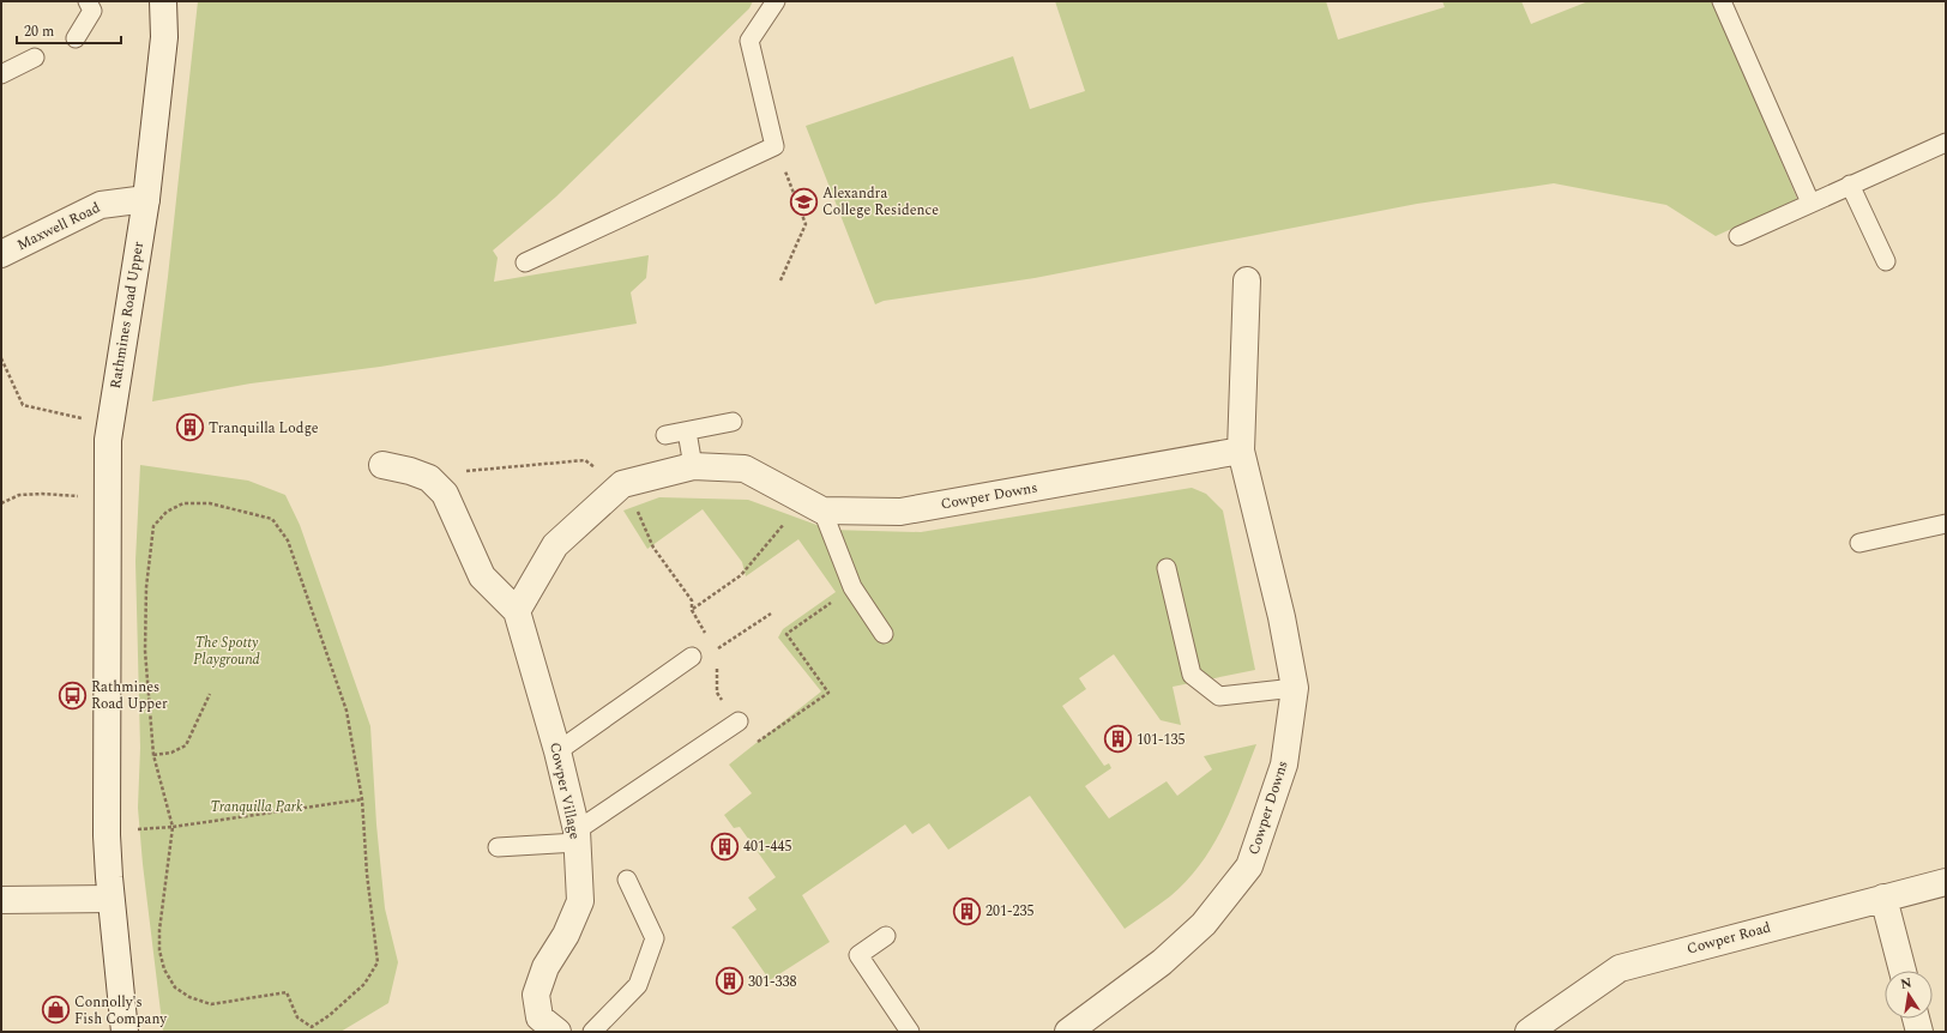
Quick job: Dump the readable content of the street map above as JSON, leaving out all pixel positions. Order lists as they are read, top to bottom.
{
  "streets": {
    "street": [
      "Maxwell Road",
      "Rathmines Road Upper",
      "Cowper Downs",
      "Cowper Village",
      "Cowper Road"
    ]
  },
  "crossings": [
    ["Maxwell Road", "Rathmines Road Upper"]
  ],
  "parks": ["The Spotty Playground", "Tranquilla Park"],
  "places": {
    "school or university": ["Alexandra College Residence"],
    "building": [
      "Tranquilla Lodge",
      "101-135",
      "401-445",
      "201-235",
      "301-338"
    ],
    "bus stop": ["Rathmines Road Upper"],
    "shop": ["Connolly's Fish Company"]
  },
  "scale_bar": "20 m",
  "north": "top"
}
